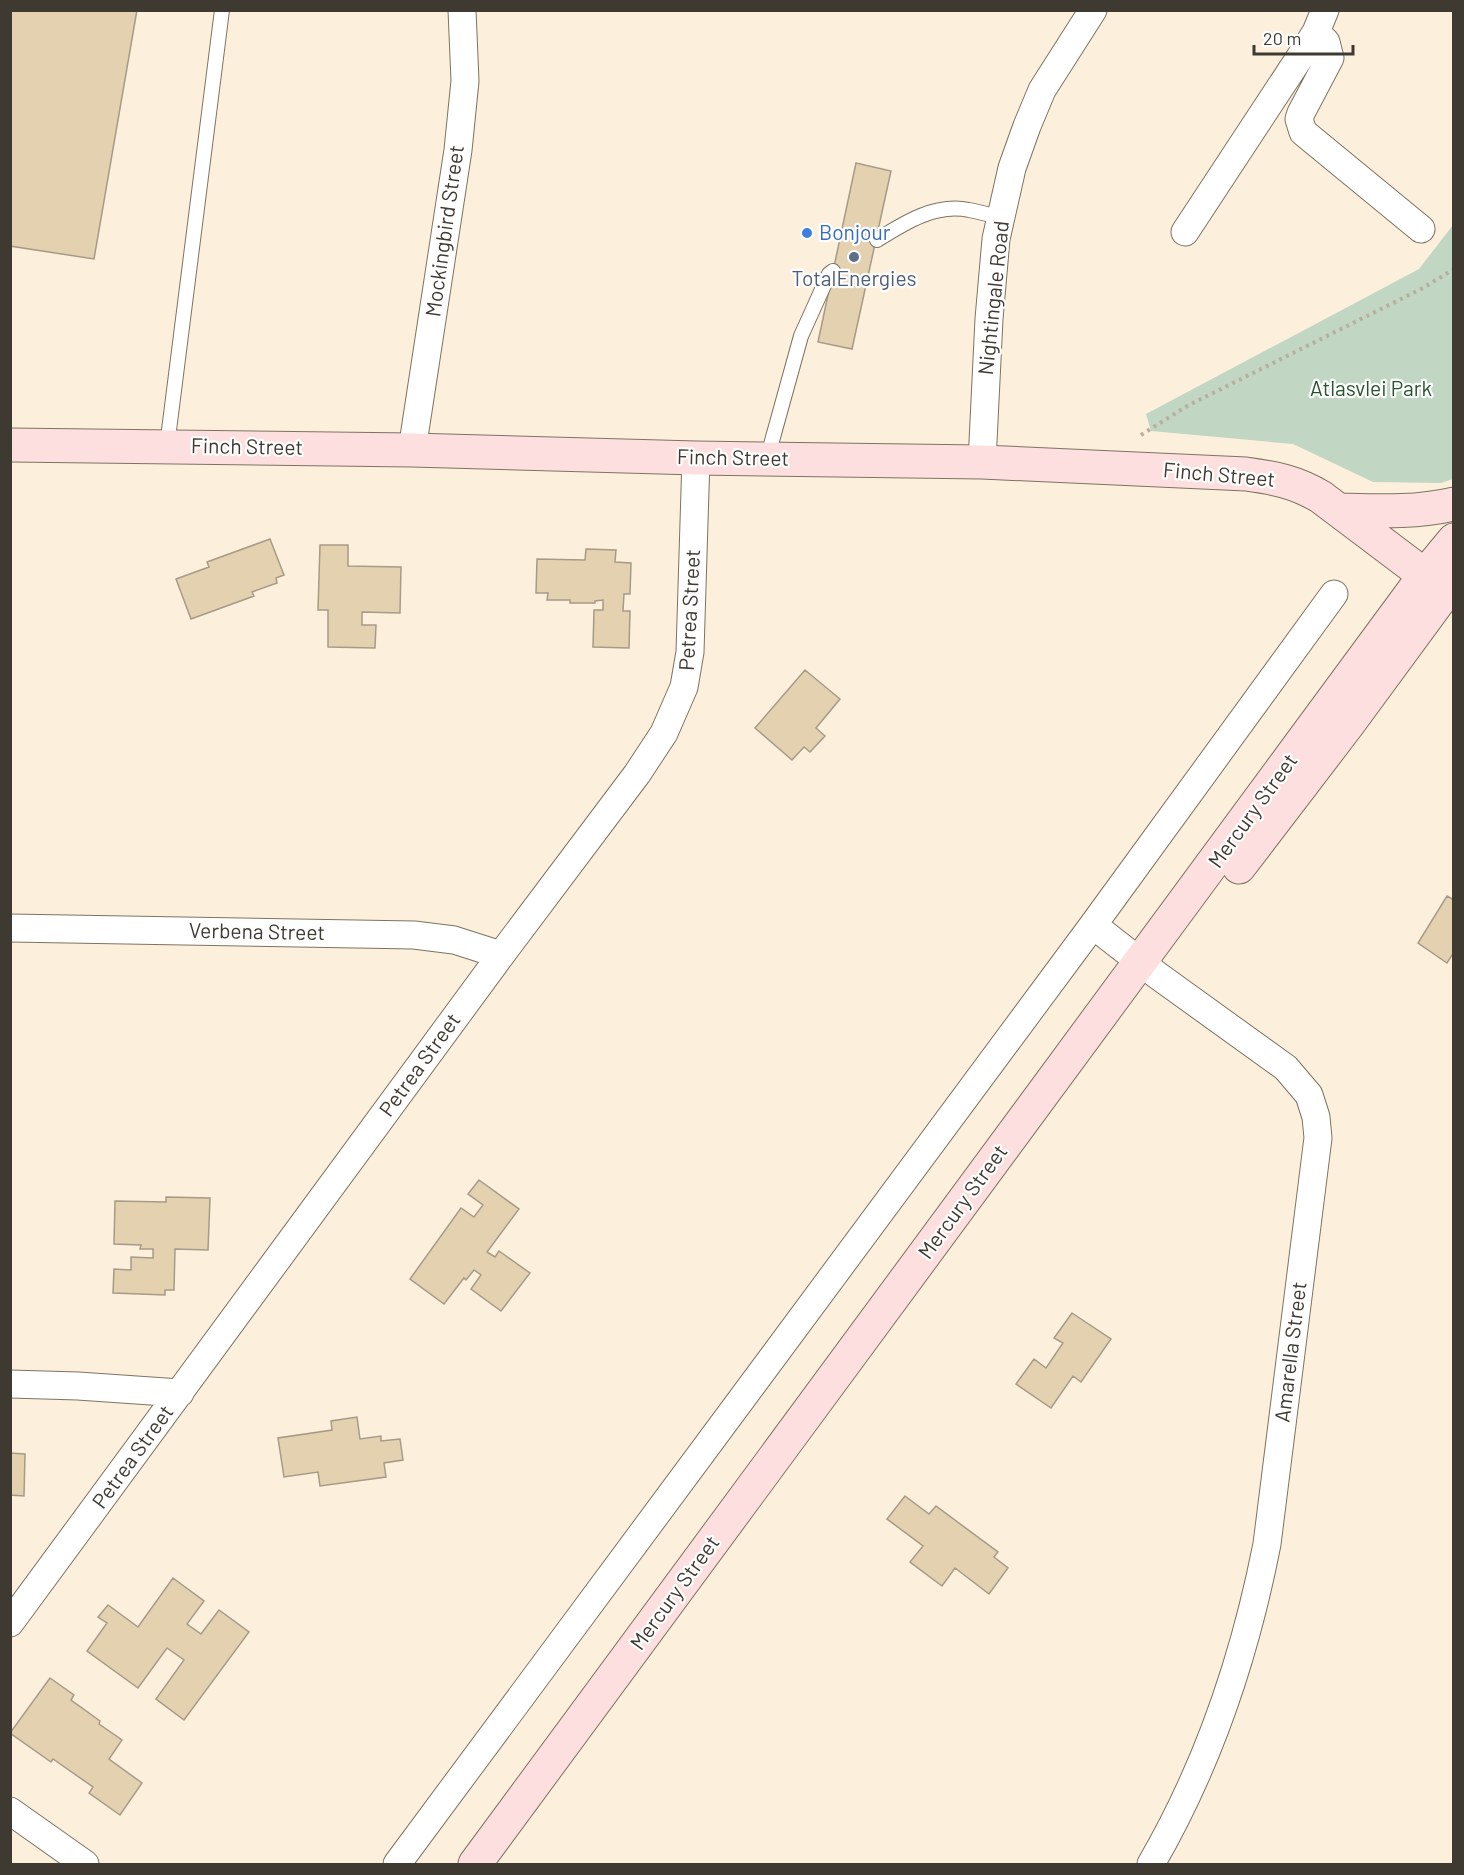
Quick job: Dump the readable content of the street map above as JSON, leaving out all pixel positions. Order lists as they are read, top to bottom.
{
  "streets": {
    "street": [
      "Mockingbird Street",
      "Nightingale Road",
      "Finch Street",
      "Petrea Street",
      "Mercury Street",
      "Verbena Street",
      "Amarella Street"
    ]
  },
  "crossings": [
    ["Mockingbird Street", "Finch Street"],
    ["Nightingale Road", "Finch Street"],
    ["Finch Street", "Petrea Street"],
    ["Finch Street", "Mercury Street"],
    ["Petrea Street", "Verbena Street"],
    ["Mercury Street", "Amarella Street"]
  ],
  "parks": ["Atlasvlei Park"],
  "places": ["Bonjour", "TotalEnergies"],
  "scale_bar": "20 m"
}
